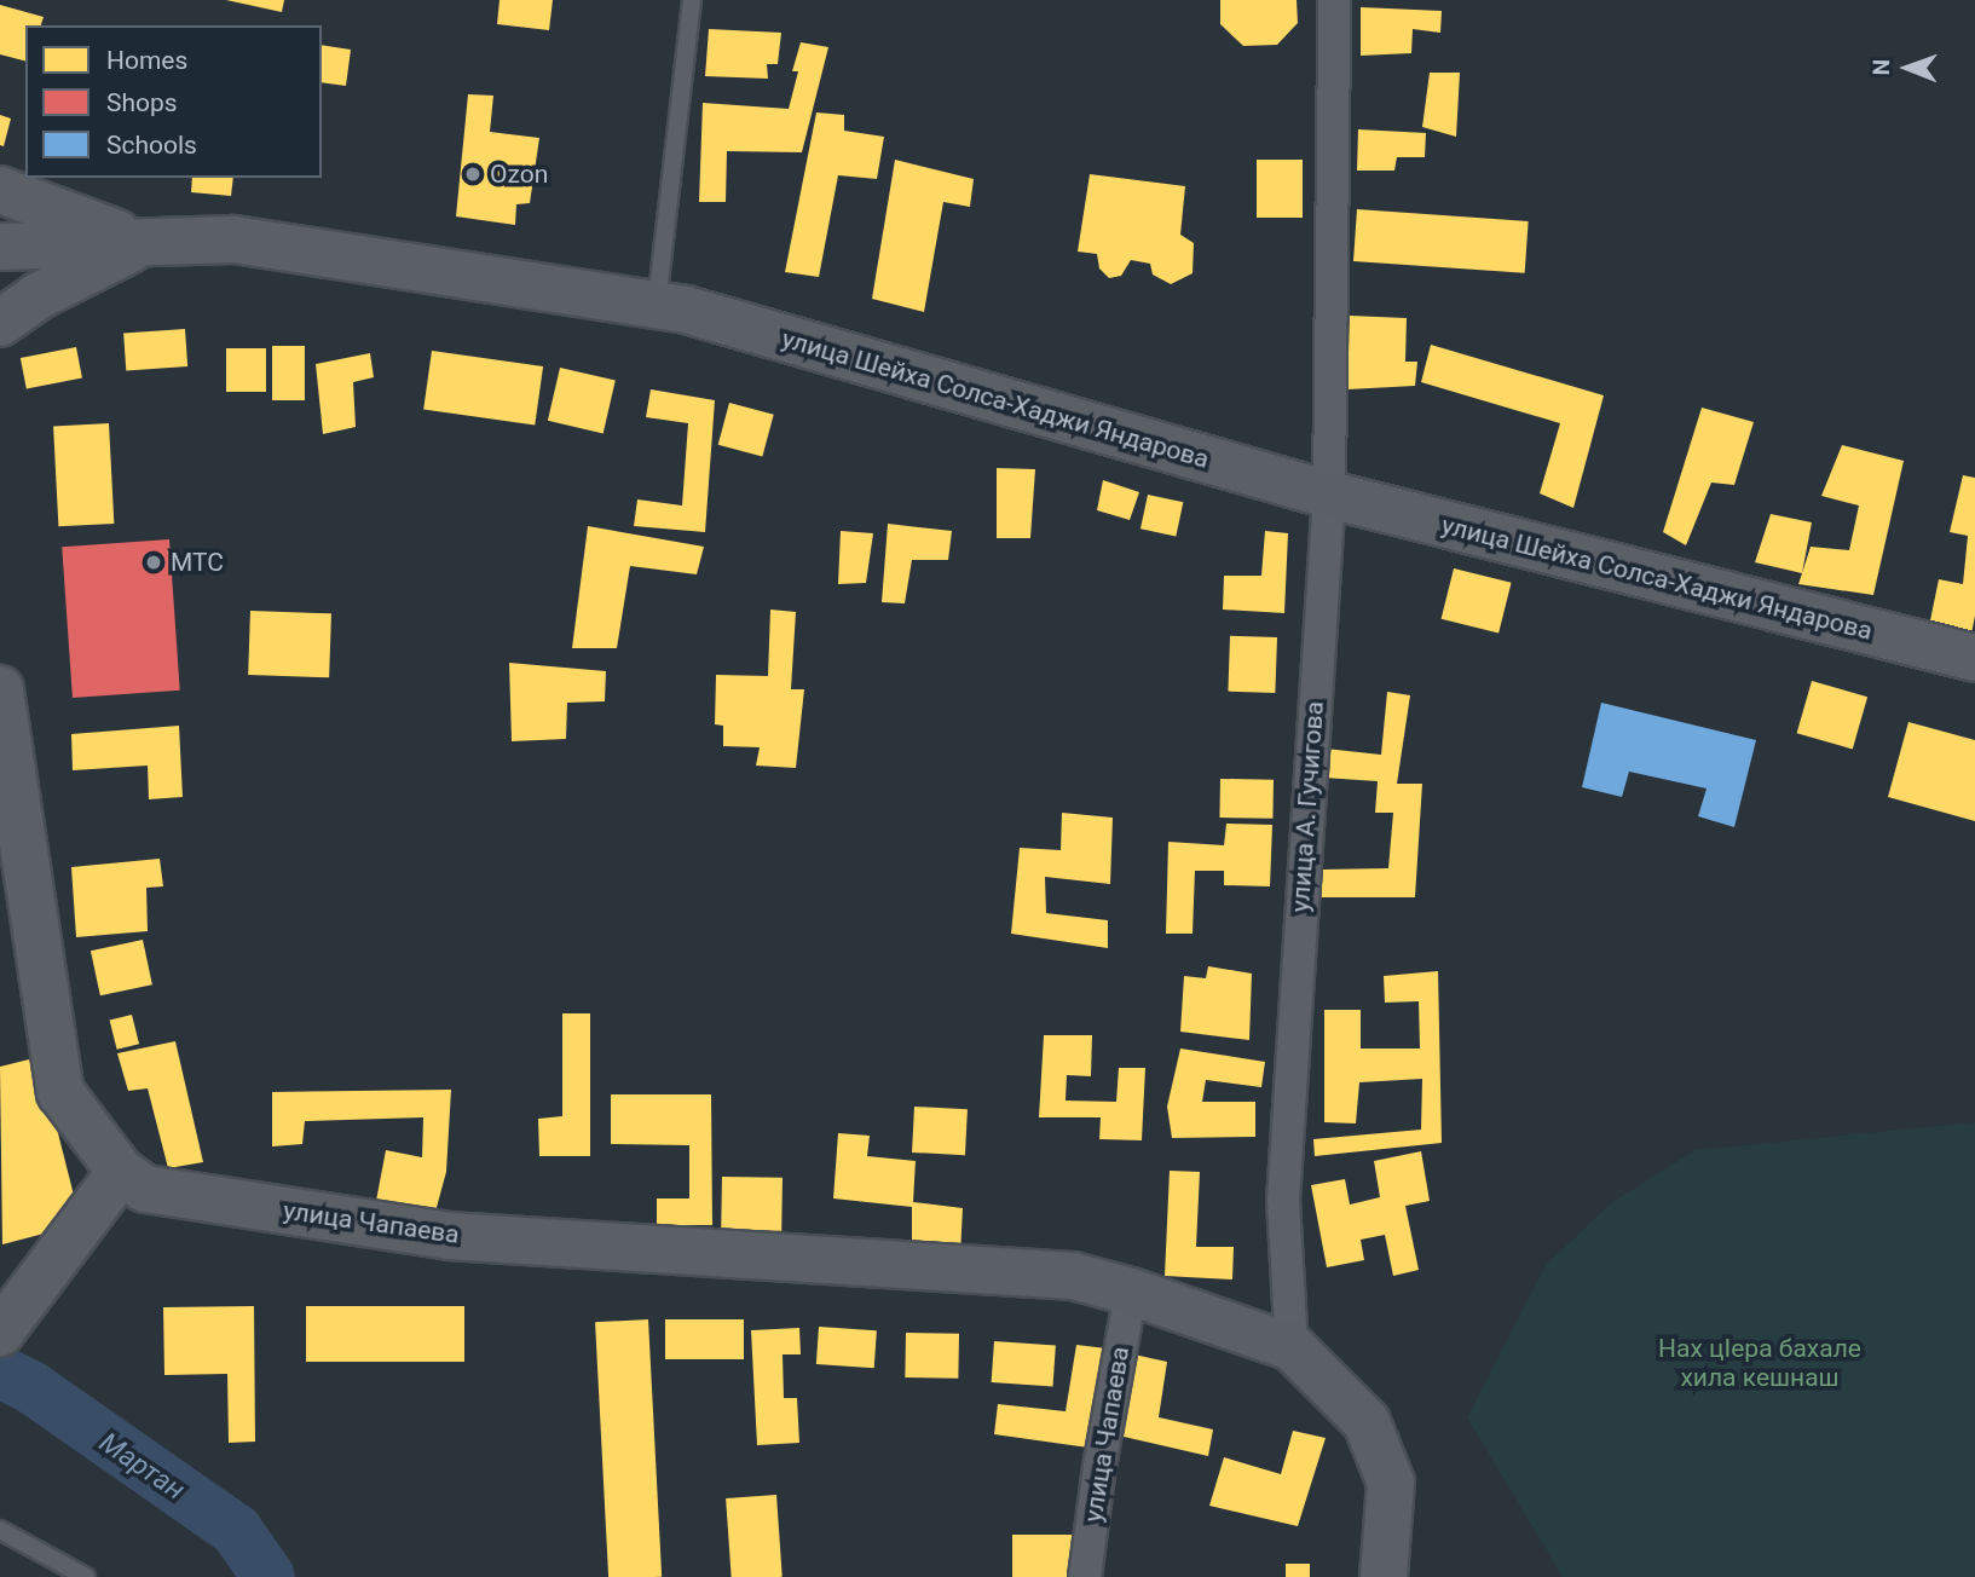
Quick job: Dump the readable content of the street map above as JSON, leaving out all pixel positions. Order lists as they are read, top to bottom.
{
  "streets": {
    "street": ["улица Шейха Солса-Хаджи Яндарова", "улица А. Гучигова", "улица Чапаева"]
  },
  "crossings": [
    ["улица Шейха Солса-Хаджи Яндарова", "улица А. Гучигова"],
    ["улица А. Гучигова", "улица Чапаева"]
  ],
  "water": ["Мартан"],
  "parks": ["Нах цIера бахале хила кешнаш"],
  "places": ["Ozon", "МТС"],
  "legend": ["Homes", "Shops", "Schools"],
  "north": "left"
}
